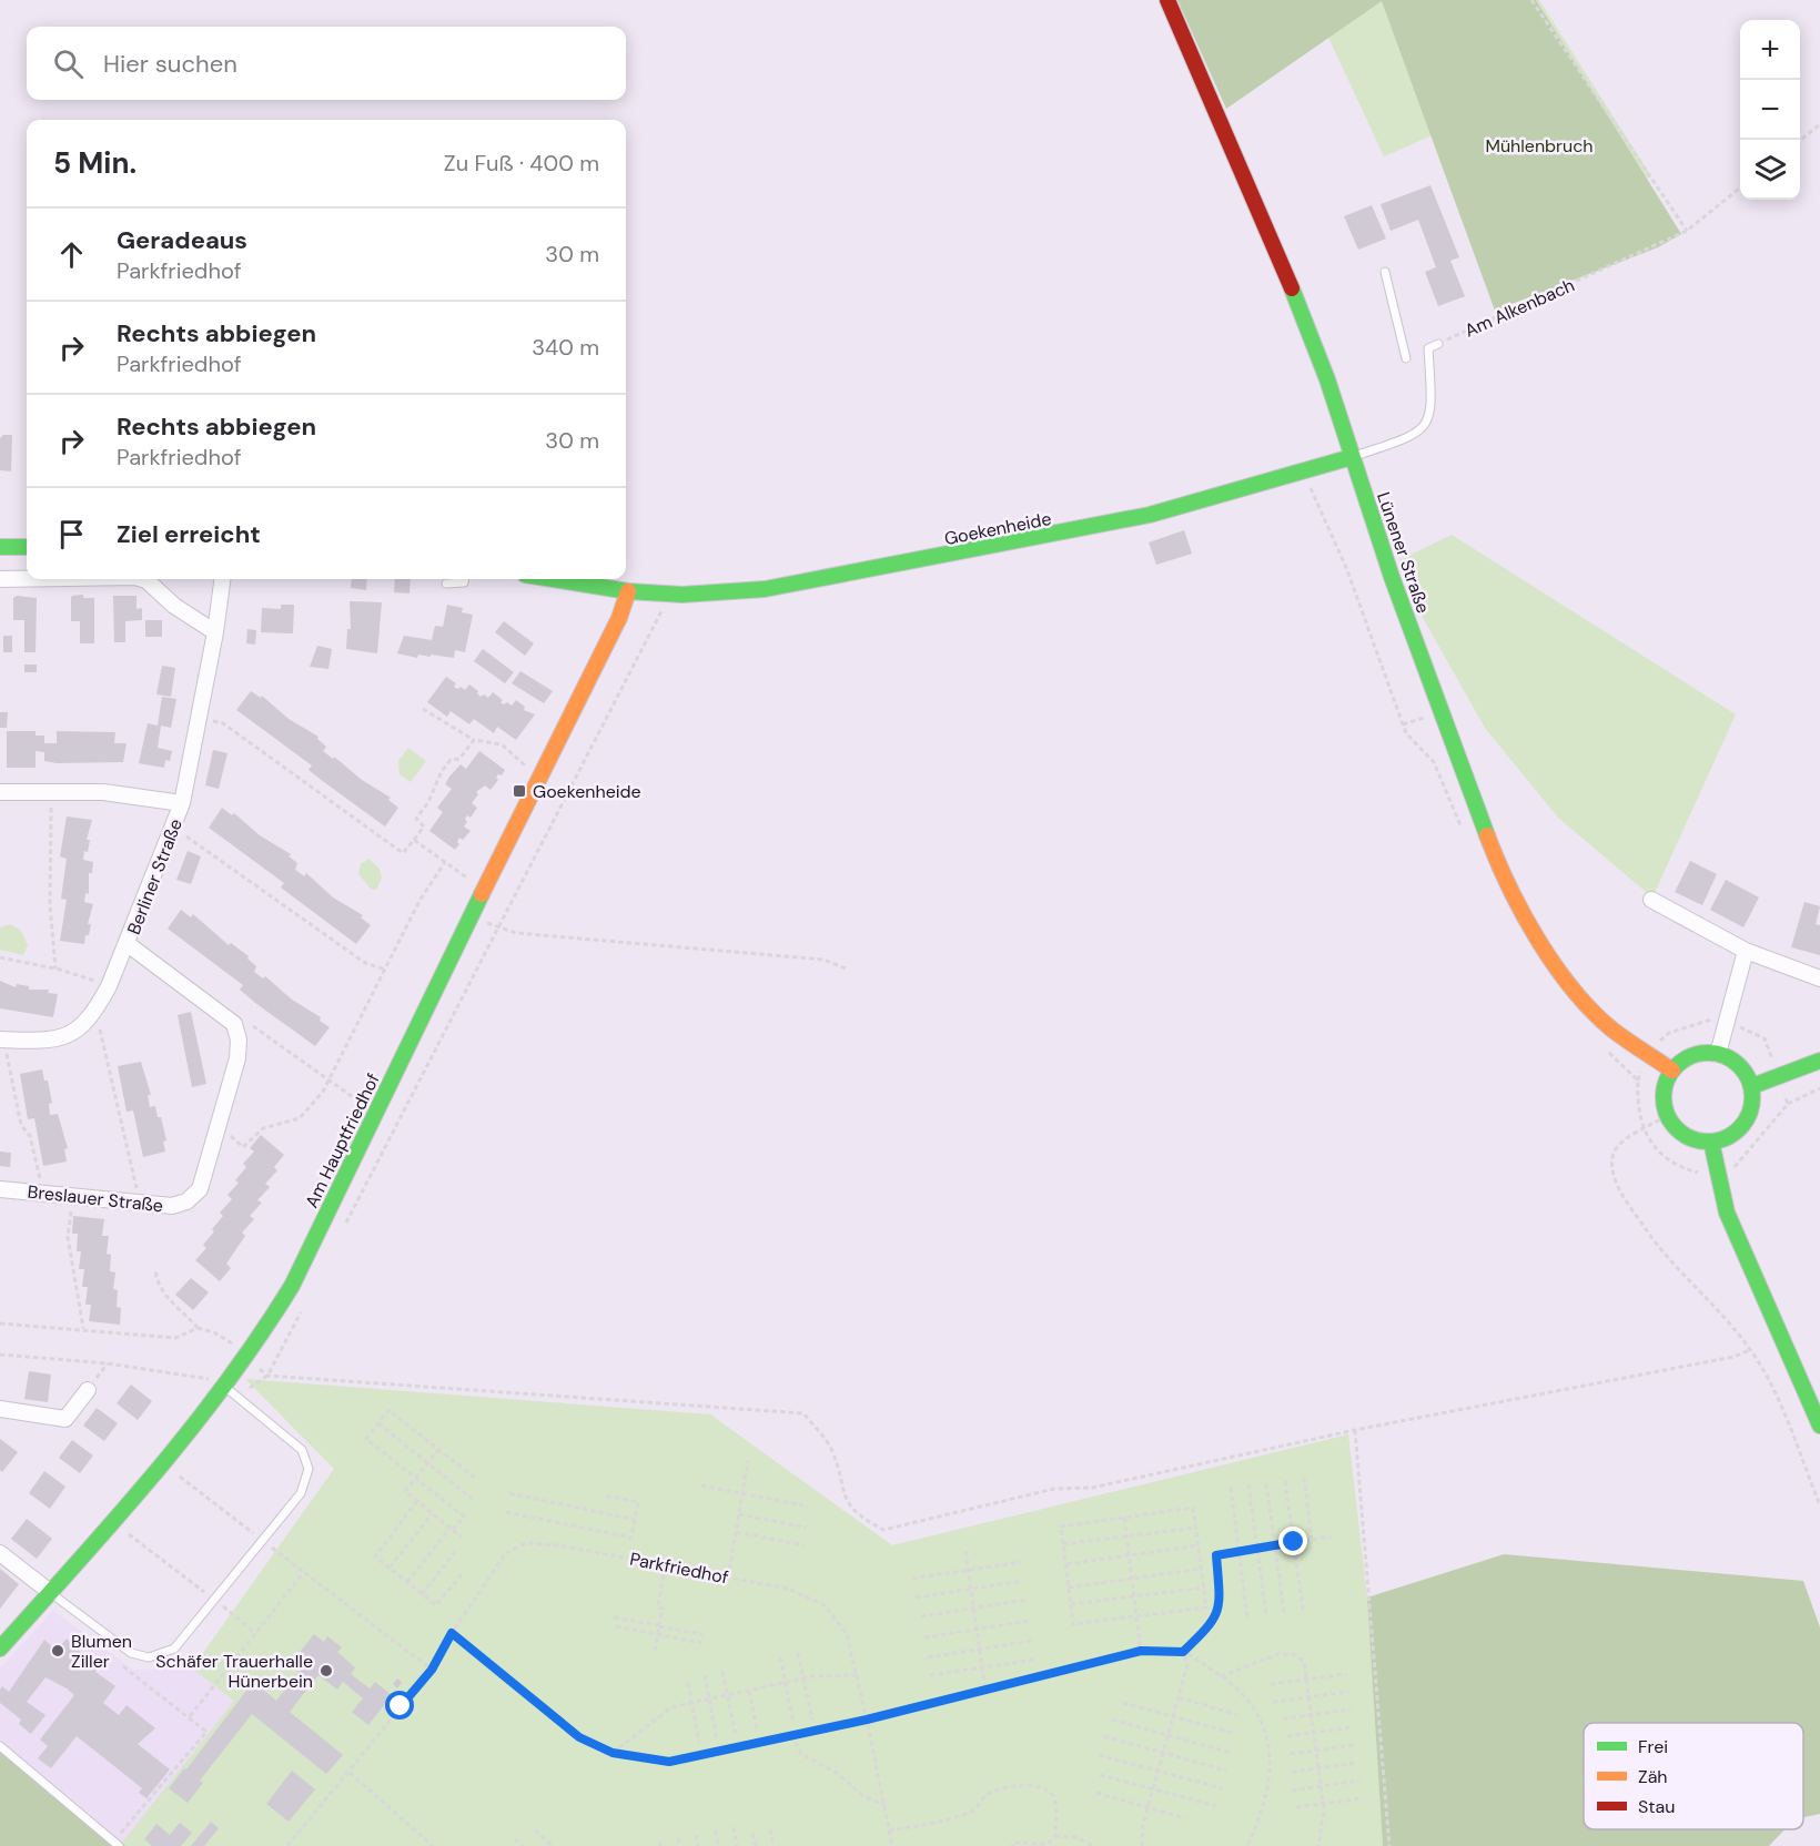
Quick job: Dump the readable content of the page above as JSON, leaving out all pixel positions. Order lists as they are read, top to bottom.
{
  "streets": {
    "main road": ["Goekenheide", "Lünener Straße", "Am Hauptfriedhof"],
    "street": ["Berliner Straße", "Breslauer Straße"],
    "path": ["Am Alkenbach", "Parkfriedhof"]
  },
  "crossings": [
    ["Goekenheide", "Lünener Straße"],
    ["Goekenheide", "Am Hauptfriedhof"]
  ],
  "parks": ["Mühlenbruch"],
  "places": {
    "transit": ["Goekenheide"],
    "other": ["Blumen Ziller", "Schäfer Trauerhalle Hünerbein"]
  },
  "legend": ["Frei", "Zäh", "Stau"],
  "page": {
    "map_buttons": ["+", "−"],
    "search": "Hier suchen",
    "heading": ["5 Min.", "Zu Fuß · 400 m"],
    "list": [
      ["Geradeaus", "Parkfriedhof", "30 m"],
      ["Rechts abbiegen", "Parkfriedhof", "340 m"],
      ["Rechts abbiegen", "Parkfriedhof", "30 m"],
      "Ziel erreicht"
    ]
  }
}
